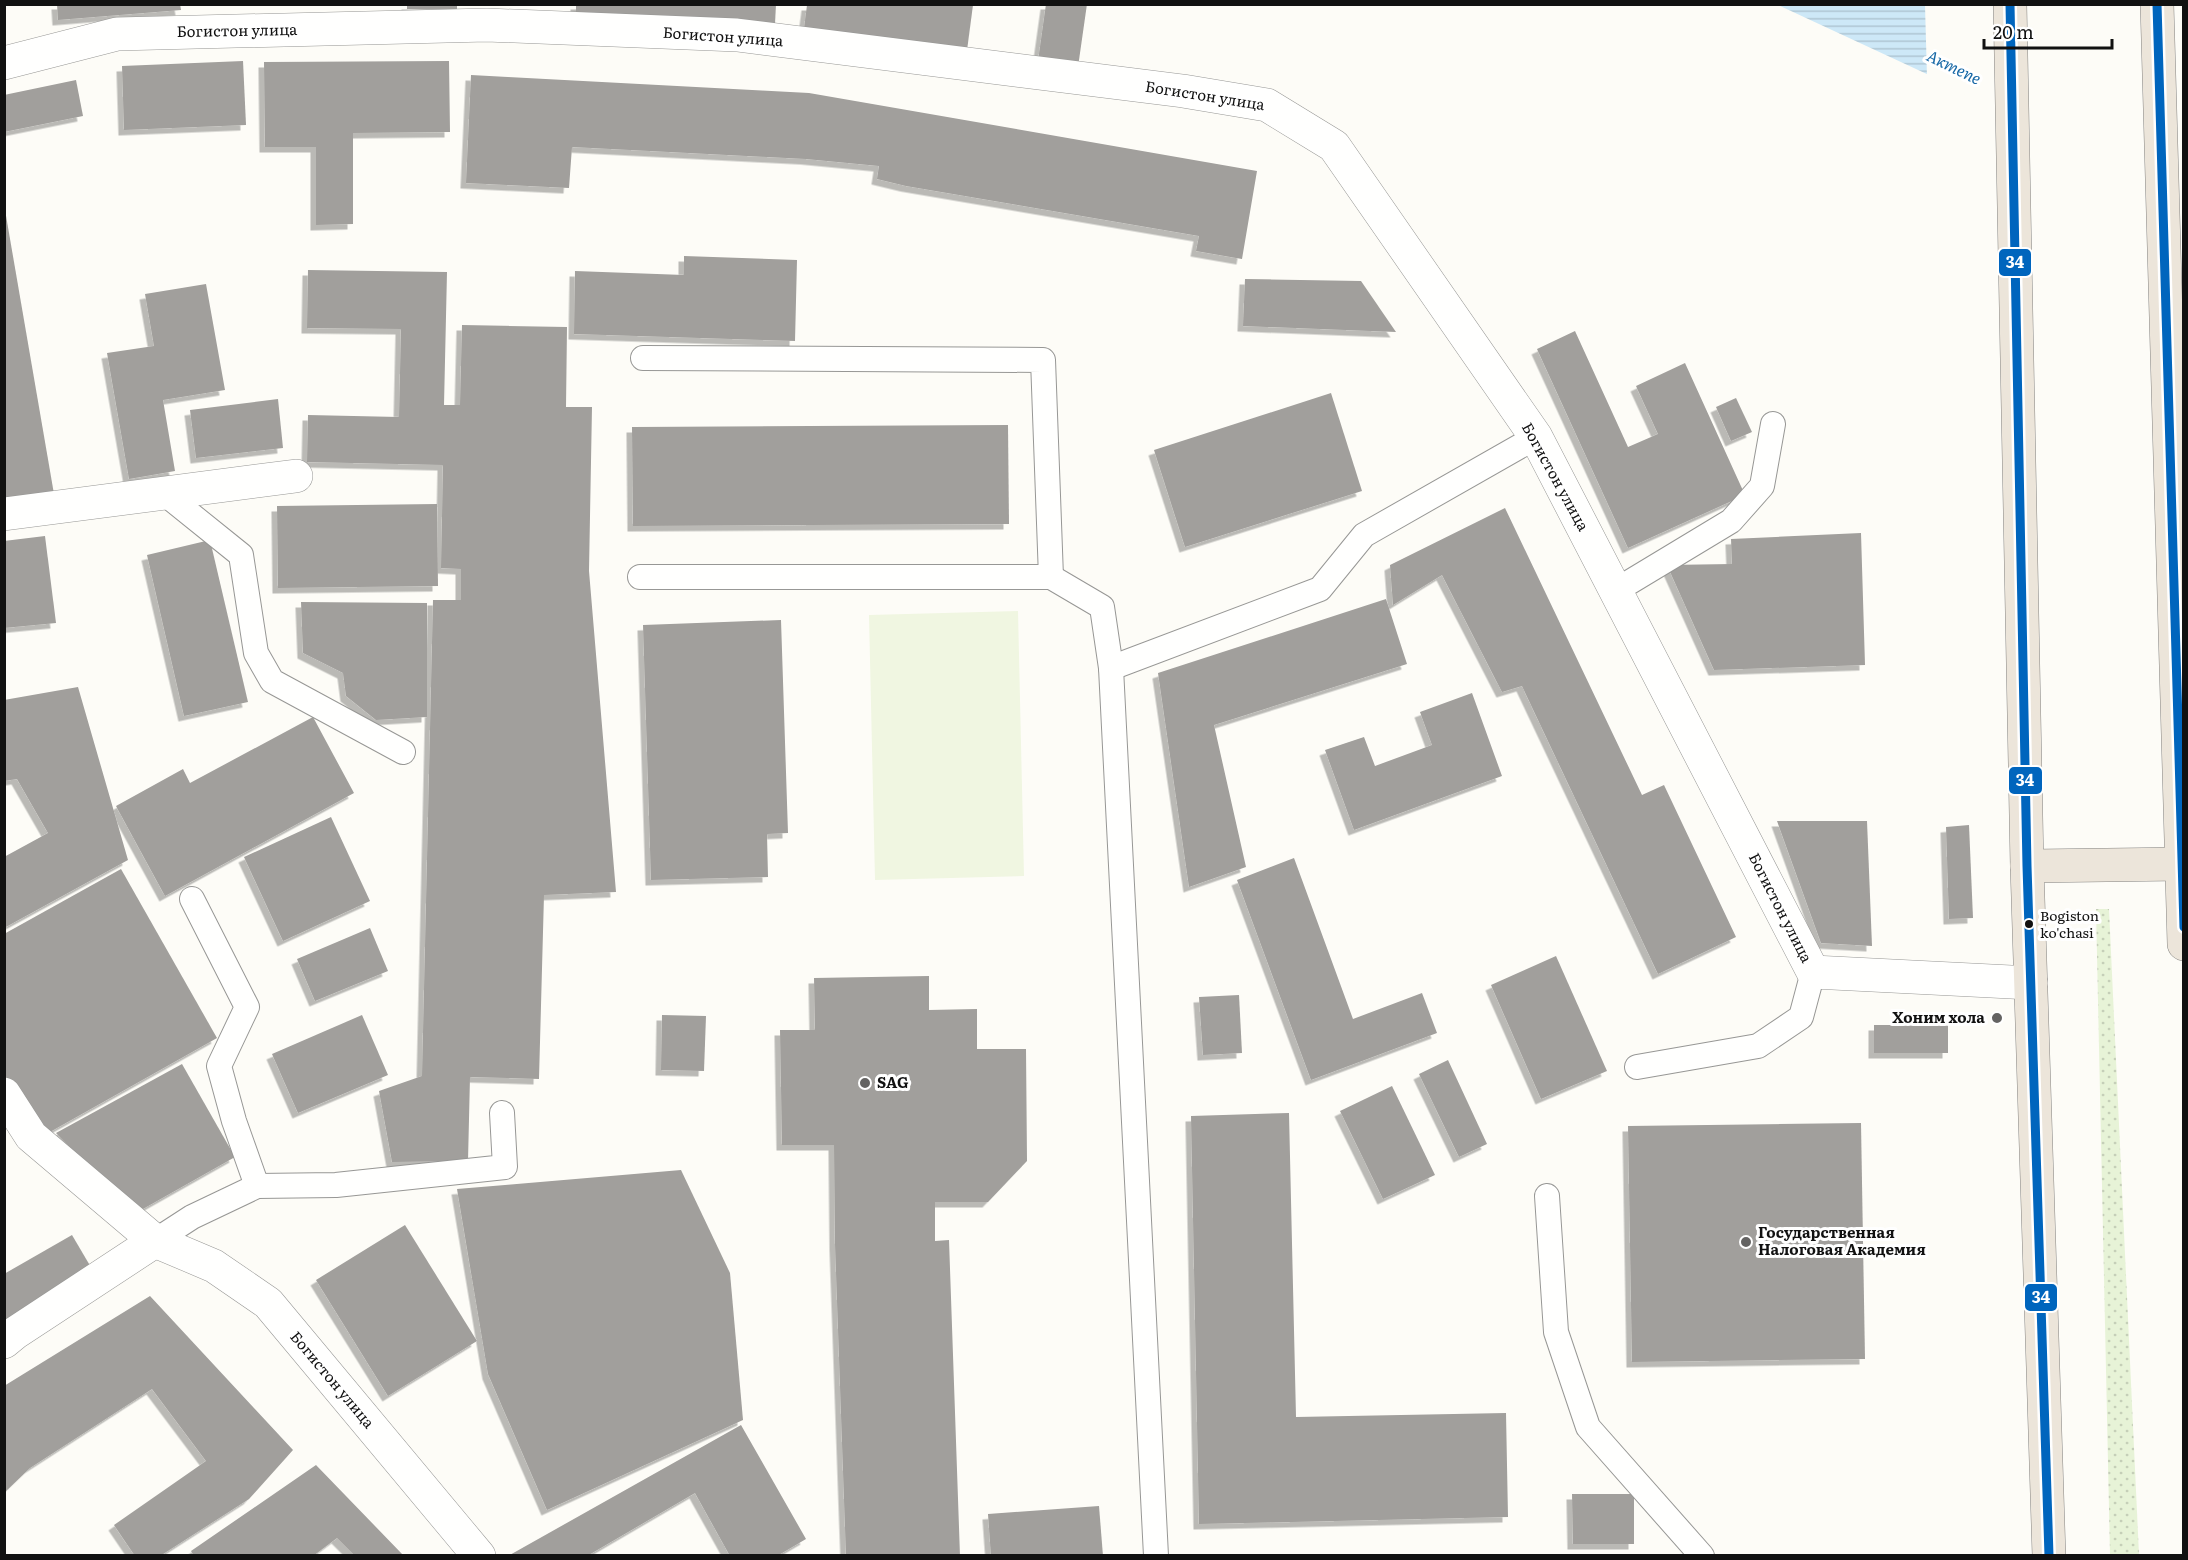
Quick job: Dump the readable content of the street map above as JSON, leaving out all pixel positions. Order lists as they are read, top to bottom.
{
  "streets": {
    "street": ["Богистон улица"]
  },
  "water": ["Актепе"],
  "places": [
    "Bogiston ko'chasi",
    "Хоним хола",
    "SAG",
    "Государственная Налоговая Академия"
  ],
  "lines": ["transit line 34"],
  "scale_bar": "20 m"
}
